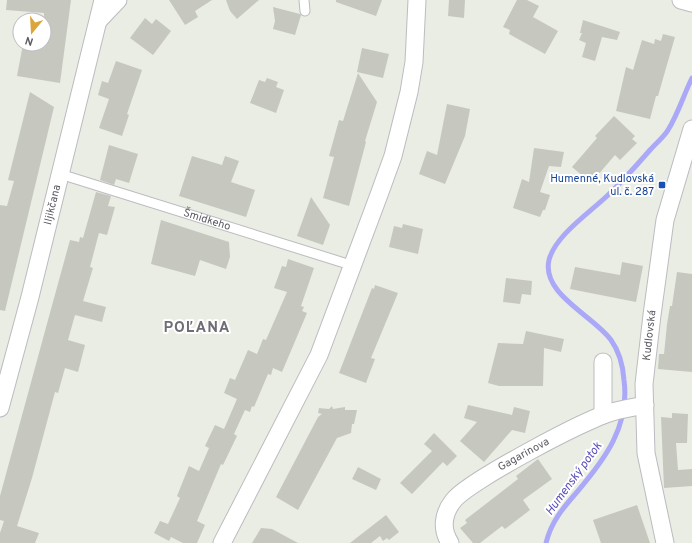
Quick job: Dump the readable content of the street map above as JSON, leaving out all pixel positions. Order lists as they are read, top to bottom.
{
  "streets": {
    "street": ["Iljikčana", "Kudlovská", "Gagarinova"],
    "lane": ["Šmidkeho"]
  },
  "crossings": [
    ["Iljikčana", "Šmidkeho"],
    ["Kudlovská", "Gagarinova"]
  ],
  "districts": ["POĽANA"],
  "water": ["Humenský potok"],
  "places": {
    "transit": ["Humenné, Kudlovská ul. č. 287"]
  },
  "north": "bottom"
}
